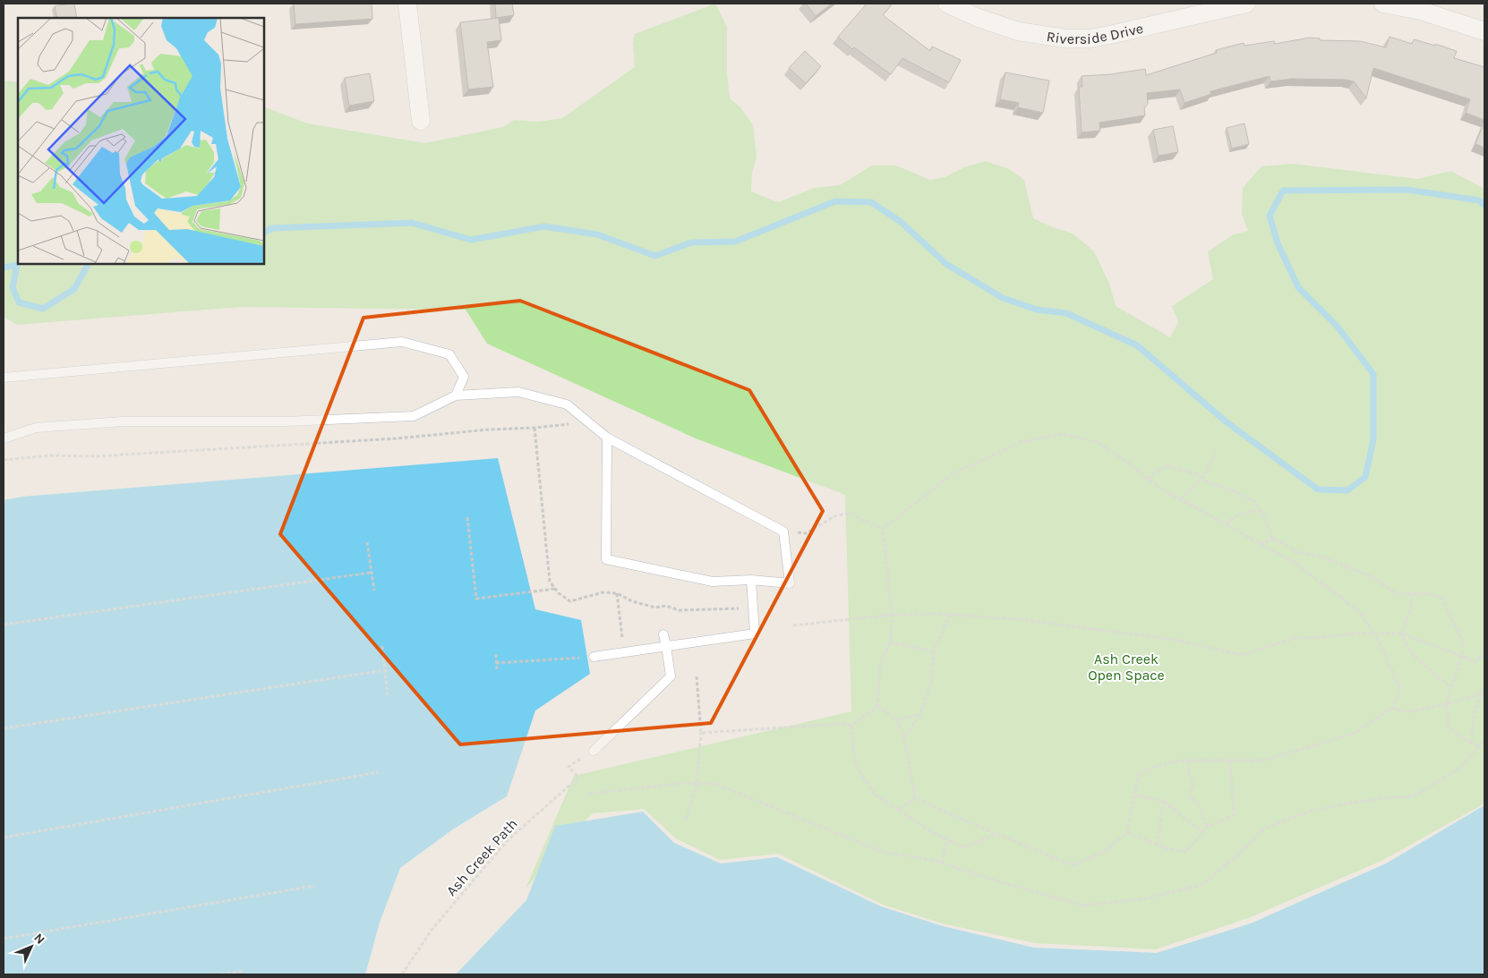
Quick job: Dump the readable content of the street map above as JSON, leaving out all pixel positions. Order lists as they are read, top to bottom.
{
  "streets": {
    "street": ["Riverside Drive"],
    "path": ["Ash Creek Path"]
  },
  "parks": ["Ash Creek Open Space"],
  "north": "top right"
}
